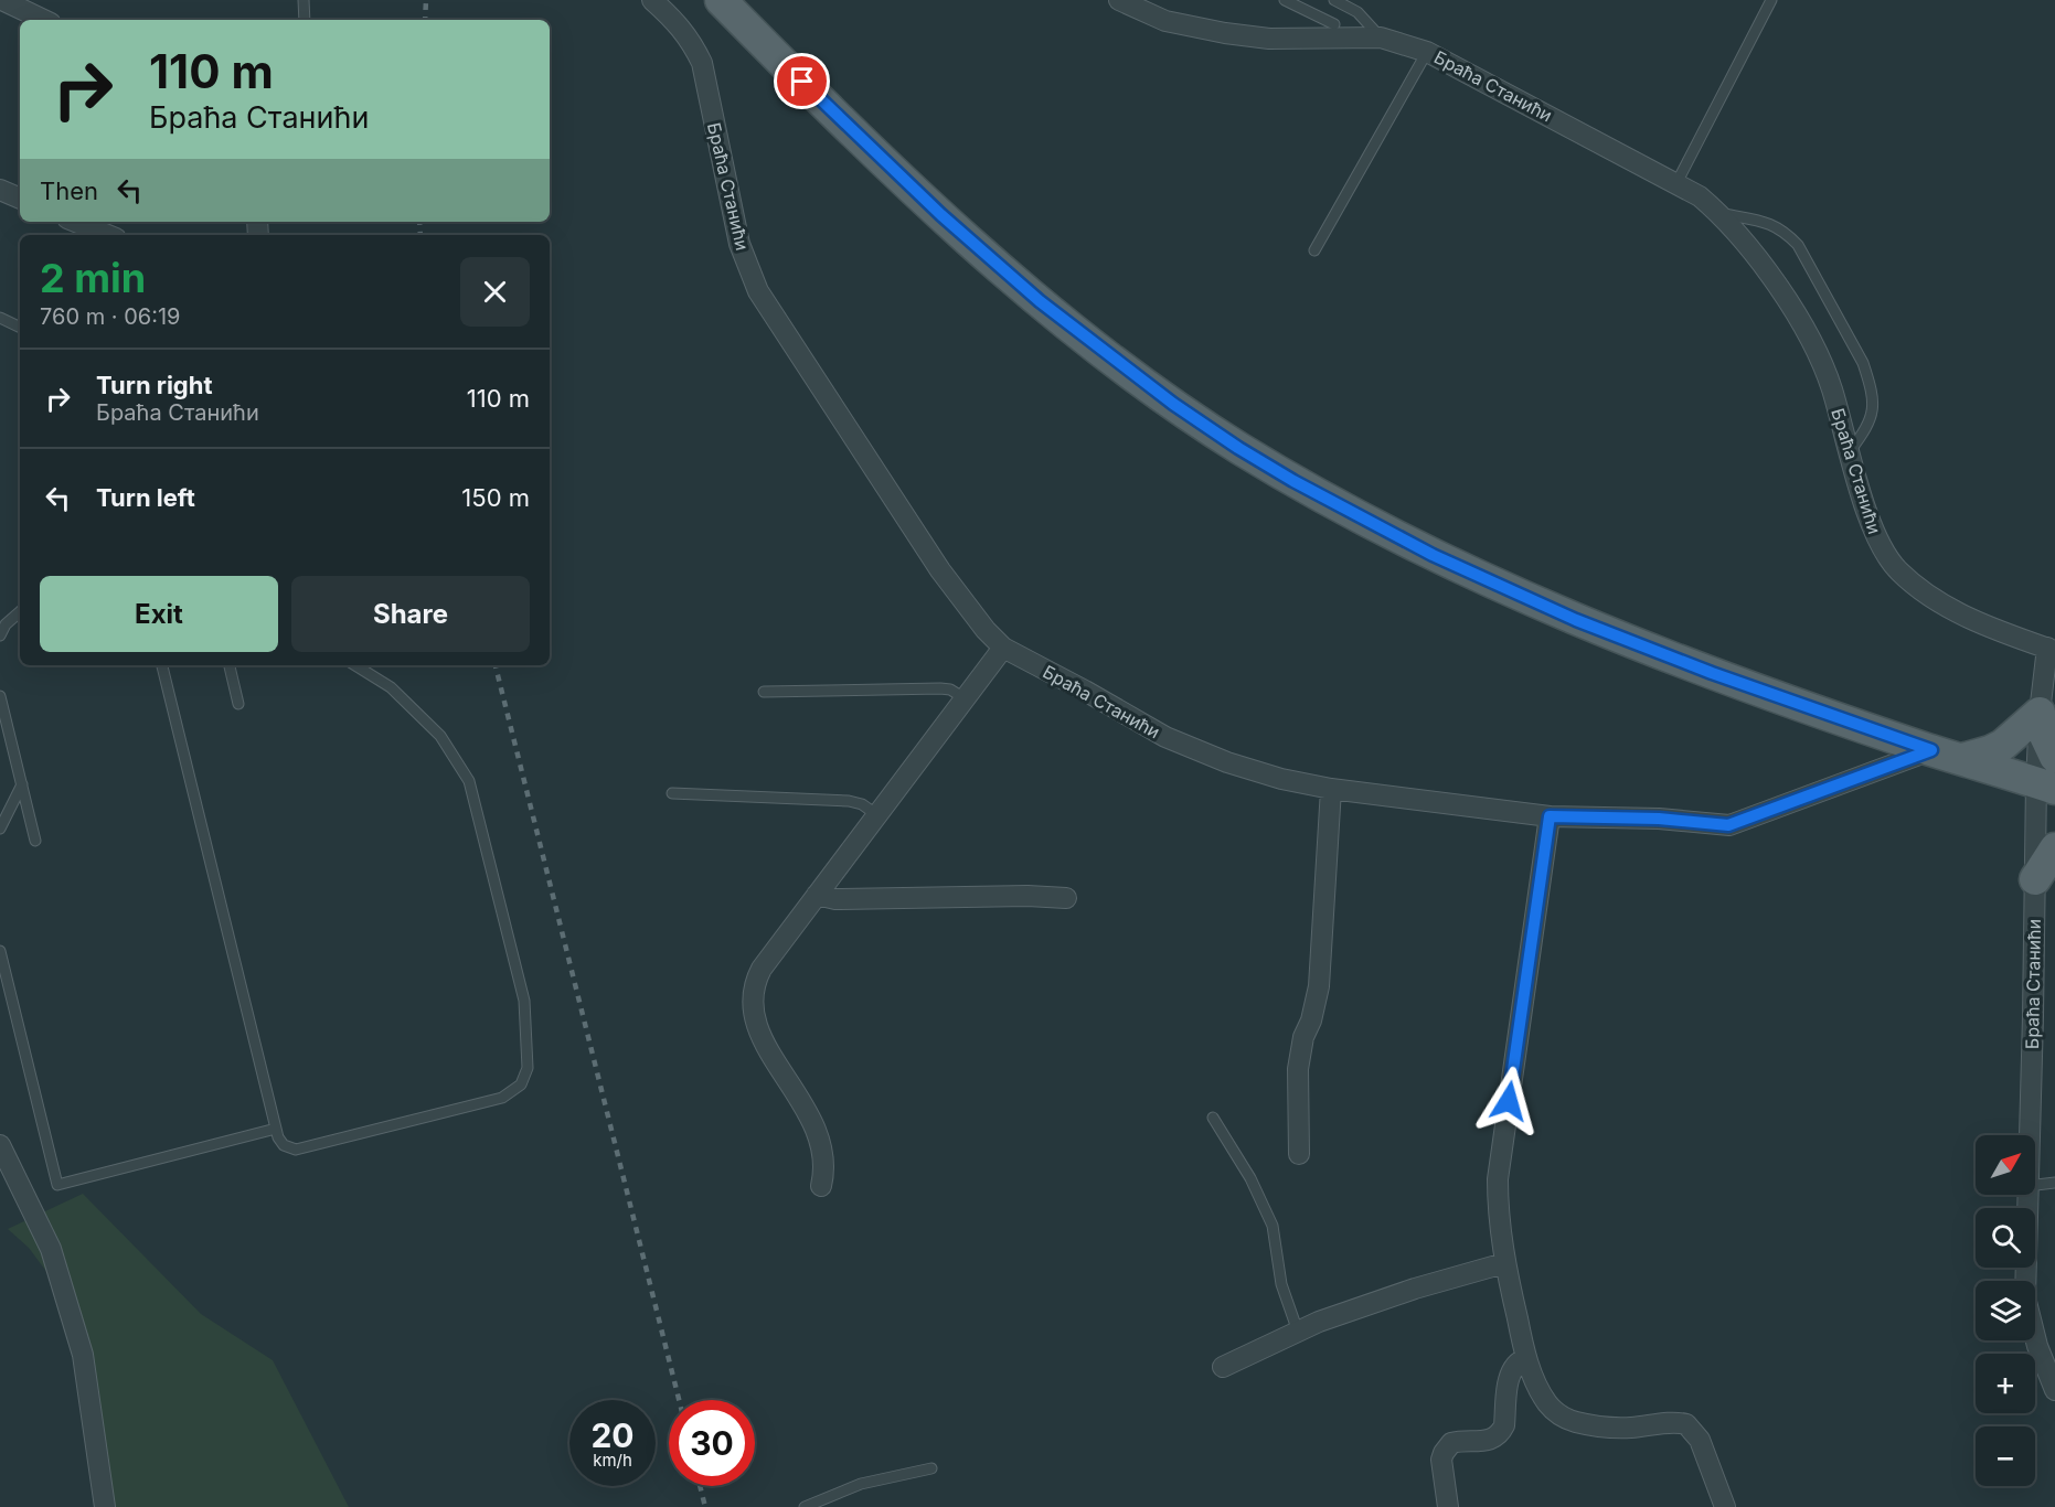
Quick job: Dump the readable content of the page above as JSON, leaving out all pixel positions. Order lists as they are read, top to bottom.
{
  "streets": {
    "street": ["Браћа Станићи"]
  },
  "north": "top right",
  "page": {
    "turn": ["110 m", "Браћа Станићи"],
    "then": "Then",
    "heading": ["2 min", "760 m · 06:19"],
    "list": [
      {
        "name": "Turn right",
        "note": "Браћа Станићи",
        "value": "110 m"
      },
      {
        "name": "Turn left",
        "value": "150 m"
      }
    ],
    "buttons": ["Exit", "Share"],
    "map_buttons": ["+", "−"],
    "speed": "20 km/h",
    "limit": "30"
  }
}
